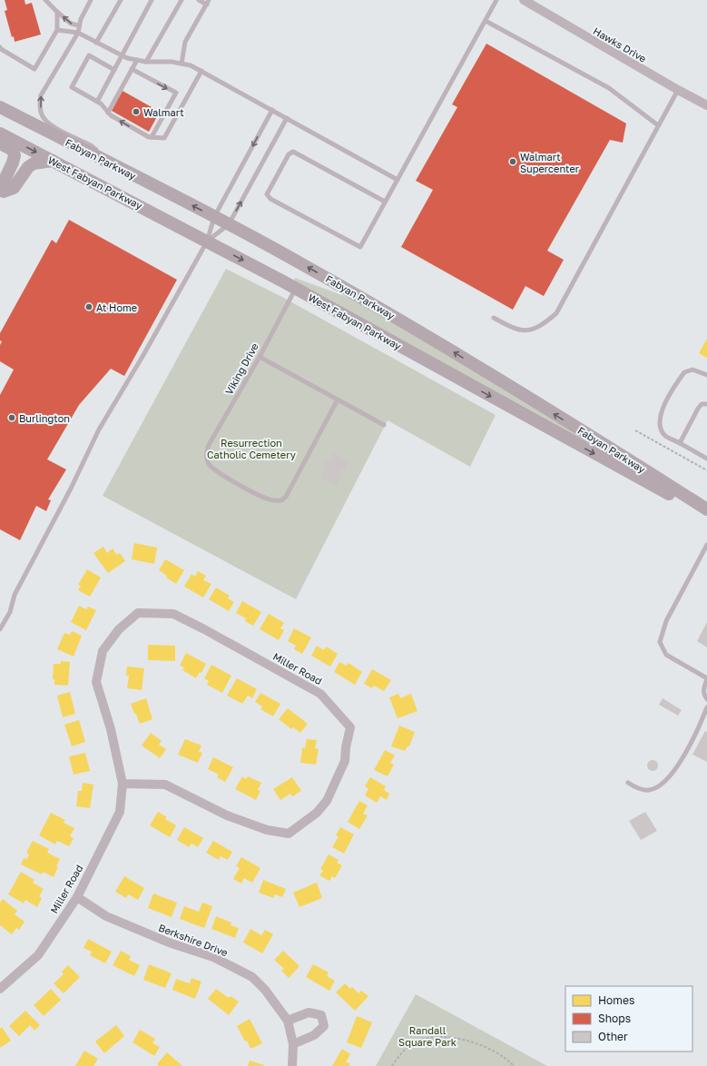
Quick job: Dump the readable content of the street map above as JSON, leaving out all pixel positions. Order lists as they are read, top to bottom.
{
  "streets": {
    "main road": ["Fabyan Parkway", "West Fabyan Parkway"],
    "street": ["Hawks Drive", "Miller Road", "Berkshire Drive"],
    "lane": ["Viking Drive"]
  },
  "crossings": [
    ["West Fabyan Parkway", "Viking Drive"],
    ["Miller Road", "Berkshire Drive"]
  ],
  "one_way": ["Fabyan Parkway", "West Fabyan Parkway"],
  "parks": ["Resurrection Catholic Cemetery", "Randall Square Park"],
  "places": [
    "Walmart",
    "Walmart Supercenter",
    "At Home",
    "Burlington"
  ],
  "legend": ["Homes", "Shops", "Other"]
}
